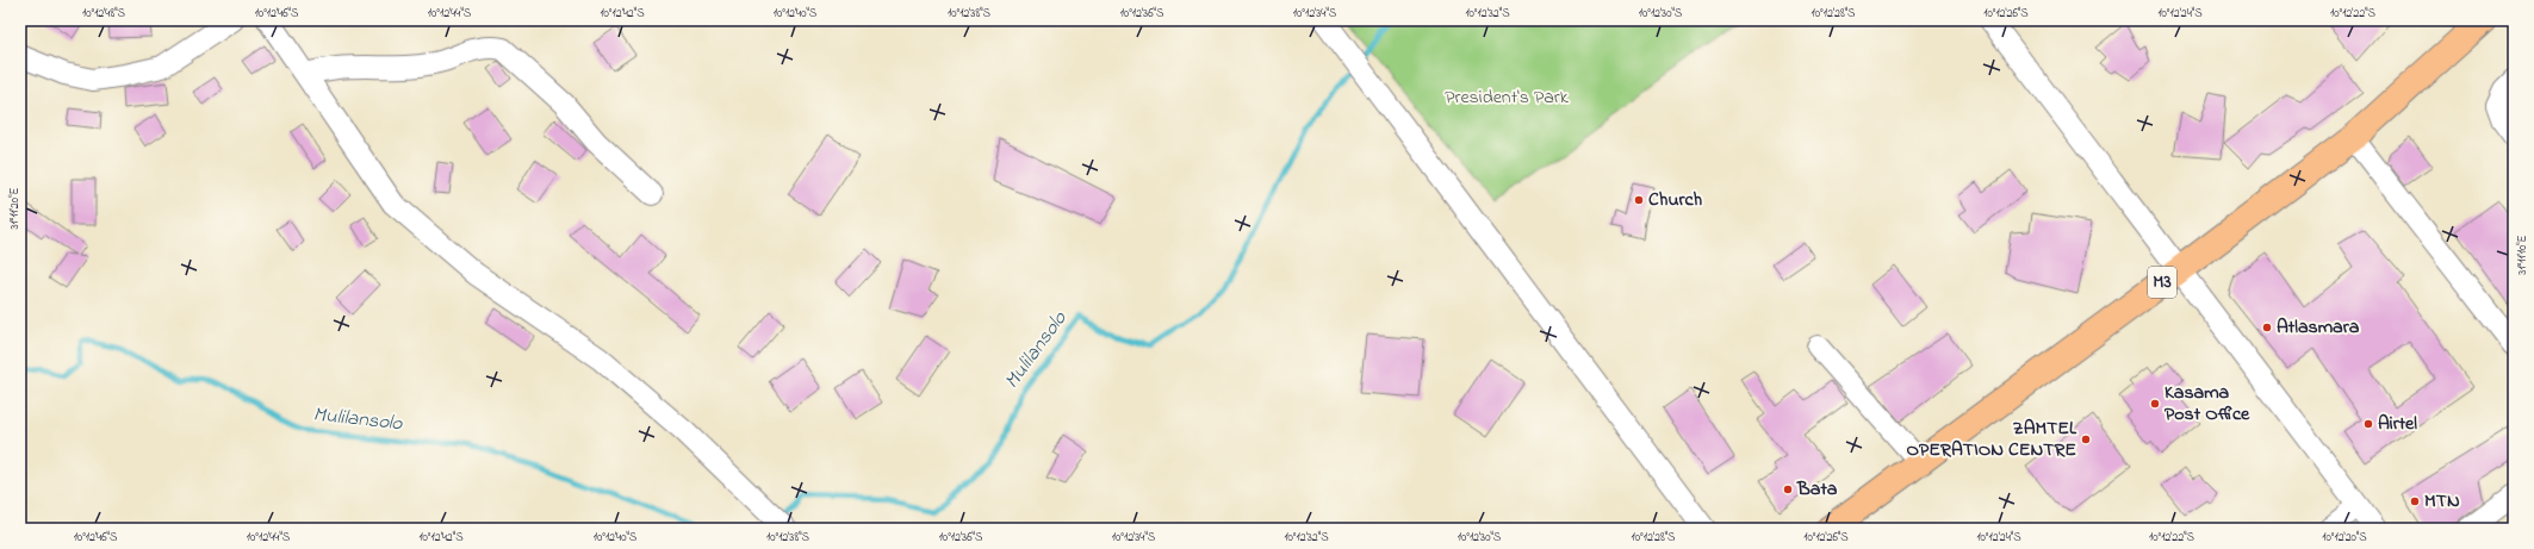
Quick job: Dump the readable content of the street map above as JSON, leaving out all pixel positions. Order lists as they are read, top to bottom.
{
  "streets": {
    "main road": ["M3"]
  },
  "water": ["Mulilansolo"],
  "parks": ["President's Park"],
  "places": [
    "Church",
    "Atlasmara",
    "Kasama Post Office",
    "Airtel",
    "ZAMTEL OPERATION CENTRE",
    "Bata",
    "MTN"
  ],
  "coordinates": [
    "10°12'48\"S",
    "10°12'46\"S",
    "10°12'44\"S",
    "10°12'42\"S",
    "10°12'40\"S",
    "10°12'38\"S",
    "10°12'36\"S",
    "10°12'34\"S",
    "10°12'32\"S",
    "10°12'30\"S",
    "10°12'28\"S",
    "10°12'26\"S",
    "10°12'24\"S",
    "10°12'22\"S",
    "31°11'20\"E",
    "31°11'10\"E",
    "10°12'20\"S"
  ]
}
